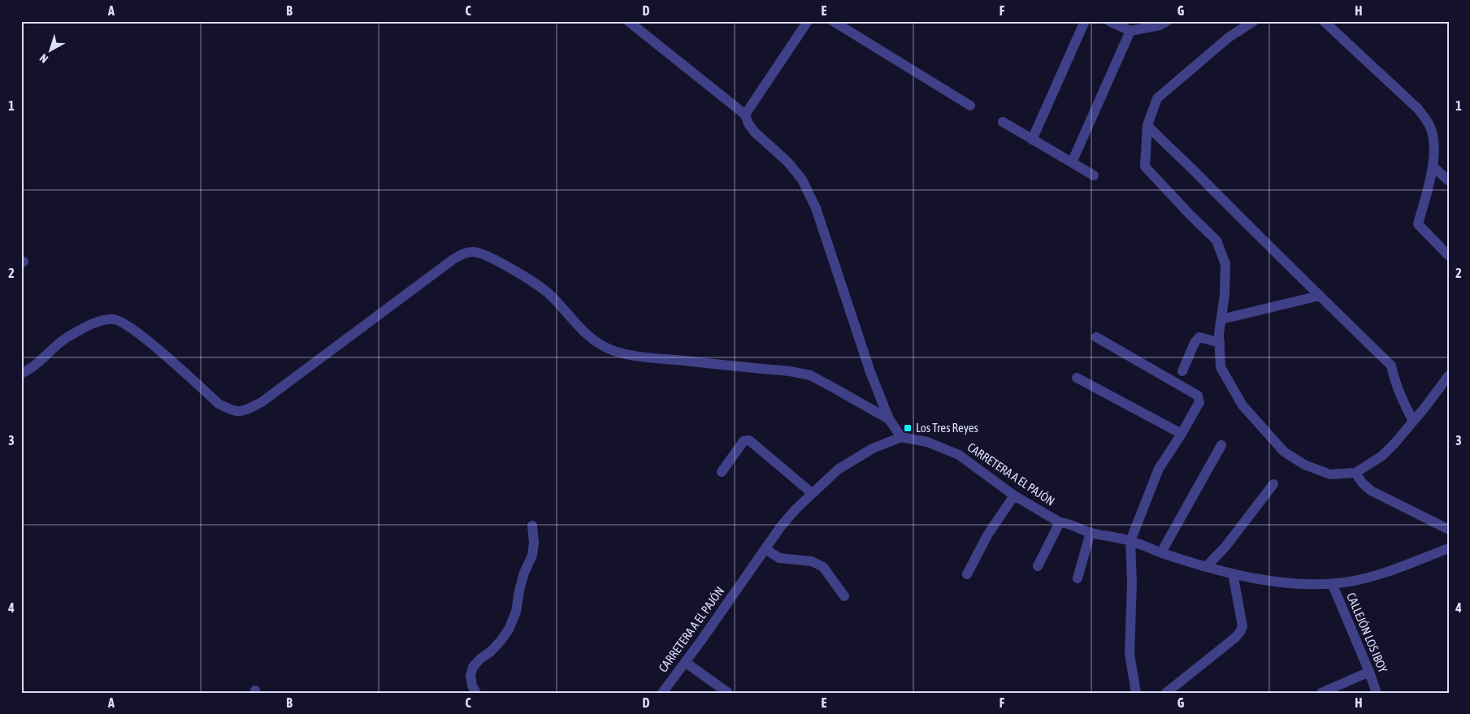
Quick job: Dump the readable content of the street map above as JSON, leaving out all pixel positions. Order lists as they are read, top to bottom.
{
  "streets": {
    "street": ["CARRETERA A EL PAJÓN", "CALLEJÓN LOS IBOY"]
  },
  "crossings": [
    ["CARRETERA A EL PAJÓN", "CALLEJÓN LOS IBOY"]
  ],
  "places": {
    "transit": ["Los Tres Reyes"]
  },
  "north": "bottom left",
  "grid": {
    "columns": [
      "A",
      "B",
      "C",
      "D",
      "E",
      "F",
      "G",
      "H"
    ],
    "rows": [
      "1",
      "2",
      "3",
      "4"
    ]
  }
}
